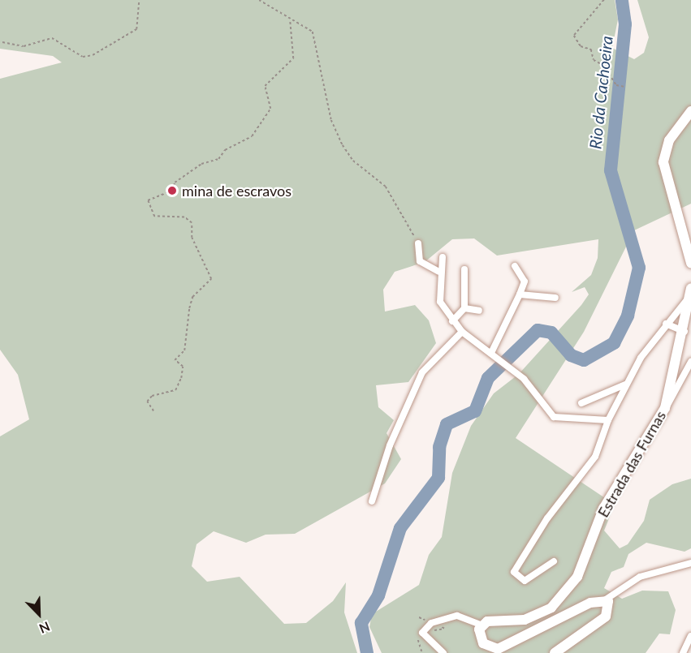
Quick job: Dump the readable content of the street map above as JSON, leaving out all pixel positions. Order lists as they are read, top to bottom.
{
  "streets": {
    "main road": ["Estrada das Furnas"]
  },
  "water": ["Rio da Cachoeira"],
  "places": ["mina de escravos"],
  "north": "bottom right"
}
